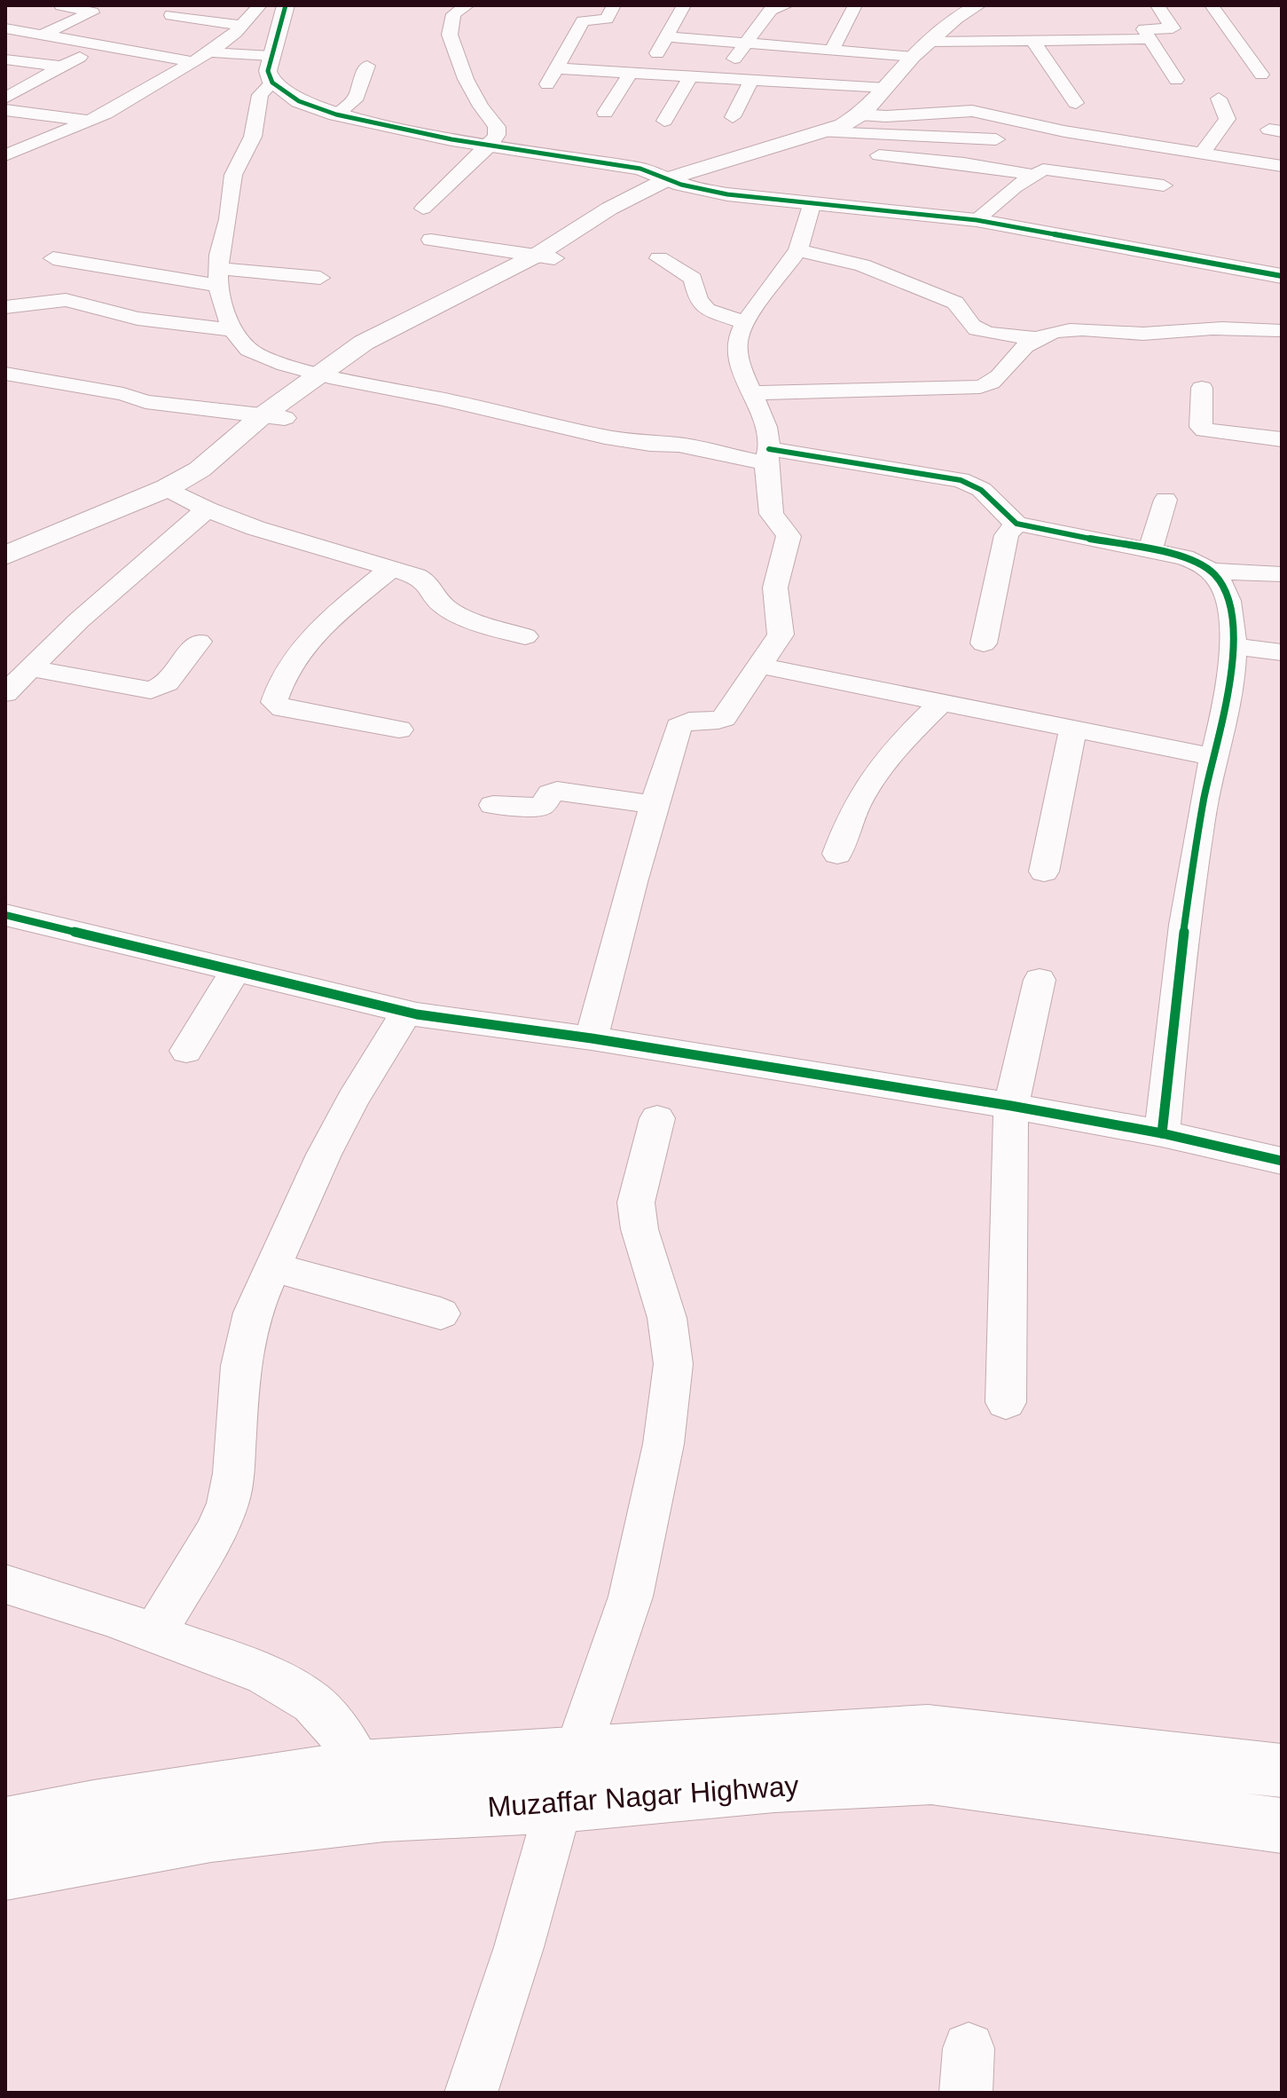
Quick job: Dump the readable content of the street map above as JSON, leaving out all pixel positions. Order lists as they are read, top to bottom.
{
  "streets": {
    "main road": ["Muzaffar Nagar Highway"]
  }
}
